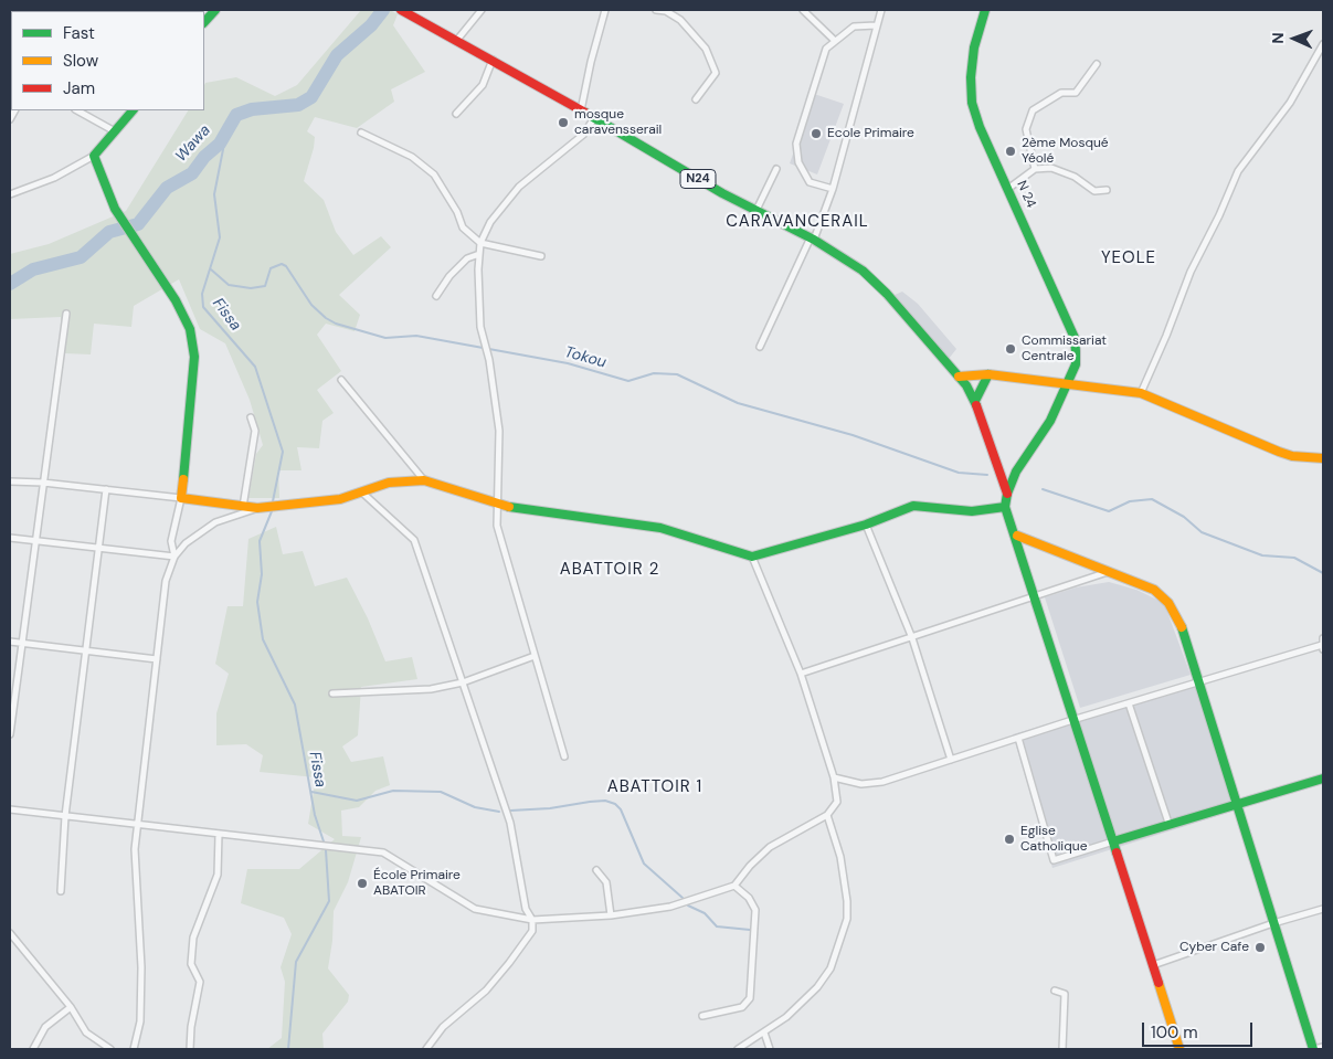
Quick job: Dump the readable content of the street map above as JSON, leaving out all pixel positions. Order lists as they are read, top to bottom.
{
  "streets": {
    "main road": ["N24", "N 24"]
  },
  "crossings": [
    ["N24", "N 24"]
  ],
  "districts": [
    "CARAVANCERAIL",
    "YEOLE",
    "ABATTOIR 2",
    "ABATTOIR 1"
  ],
  "water": ["Wawa", "Fissa", "Tokou"],
  "places": [
    "mosque caravensserail",
    "Ecole Primaire",
    "2ème Mosqué Yéolé",
    "Commissariat Centrale",
    "Eglise Catholique",
    "École Primaire ABATOIR",
    "Cyber Cafe"
  ],
  "legend": ["Fast", "Slow", "Jam"],
  "scale_bar": "100 m",
  "north": "left"
}
